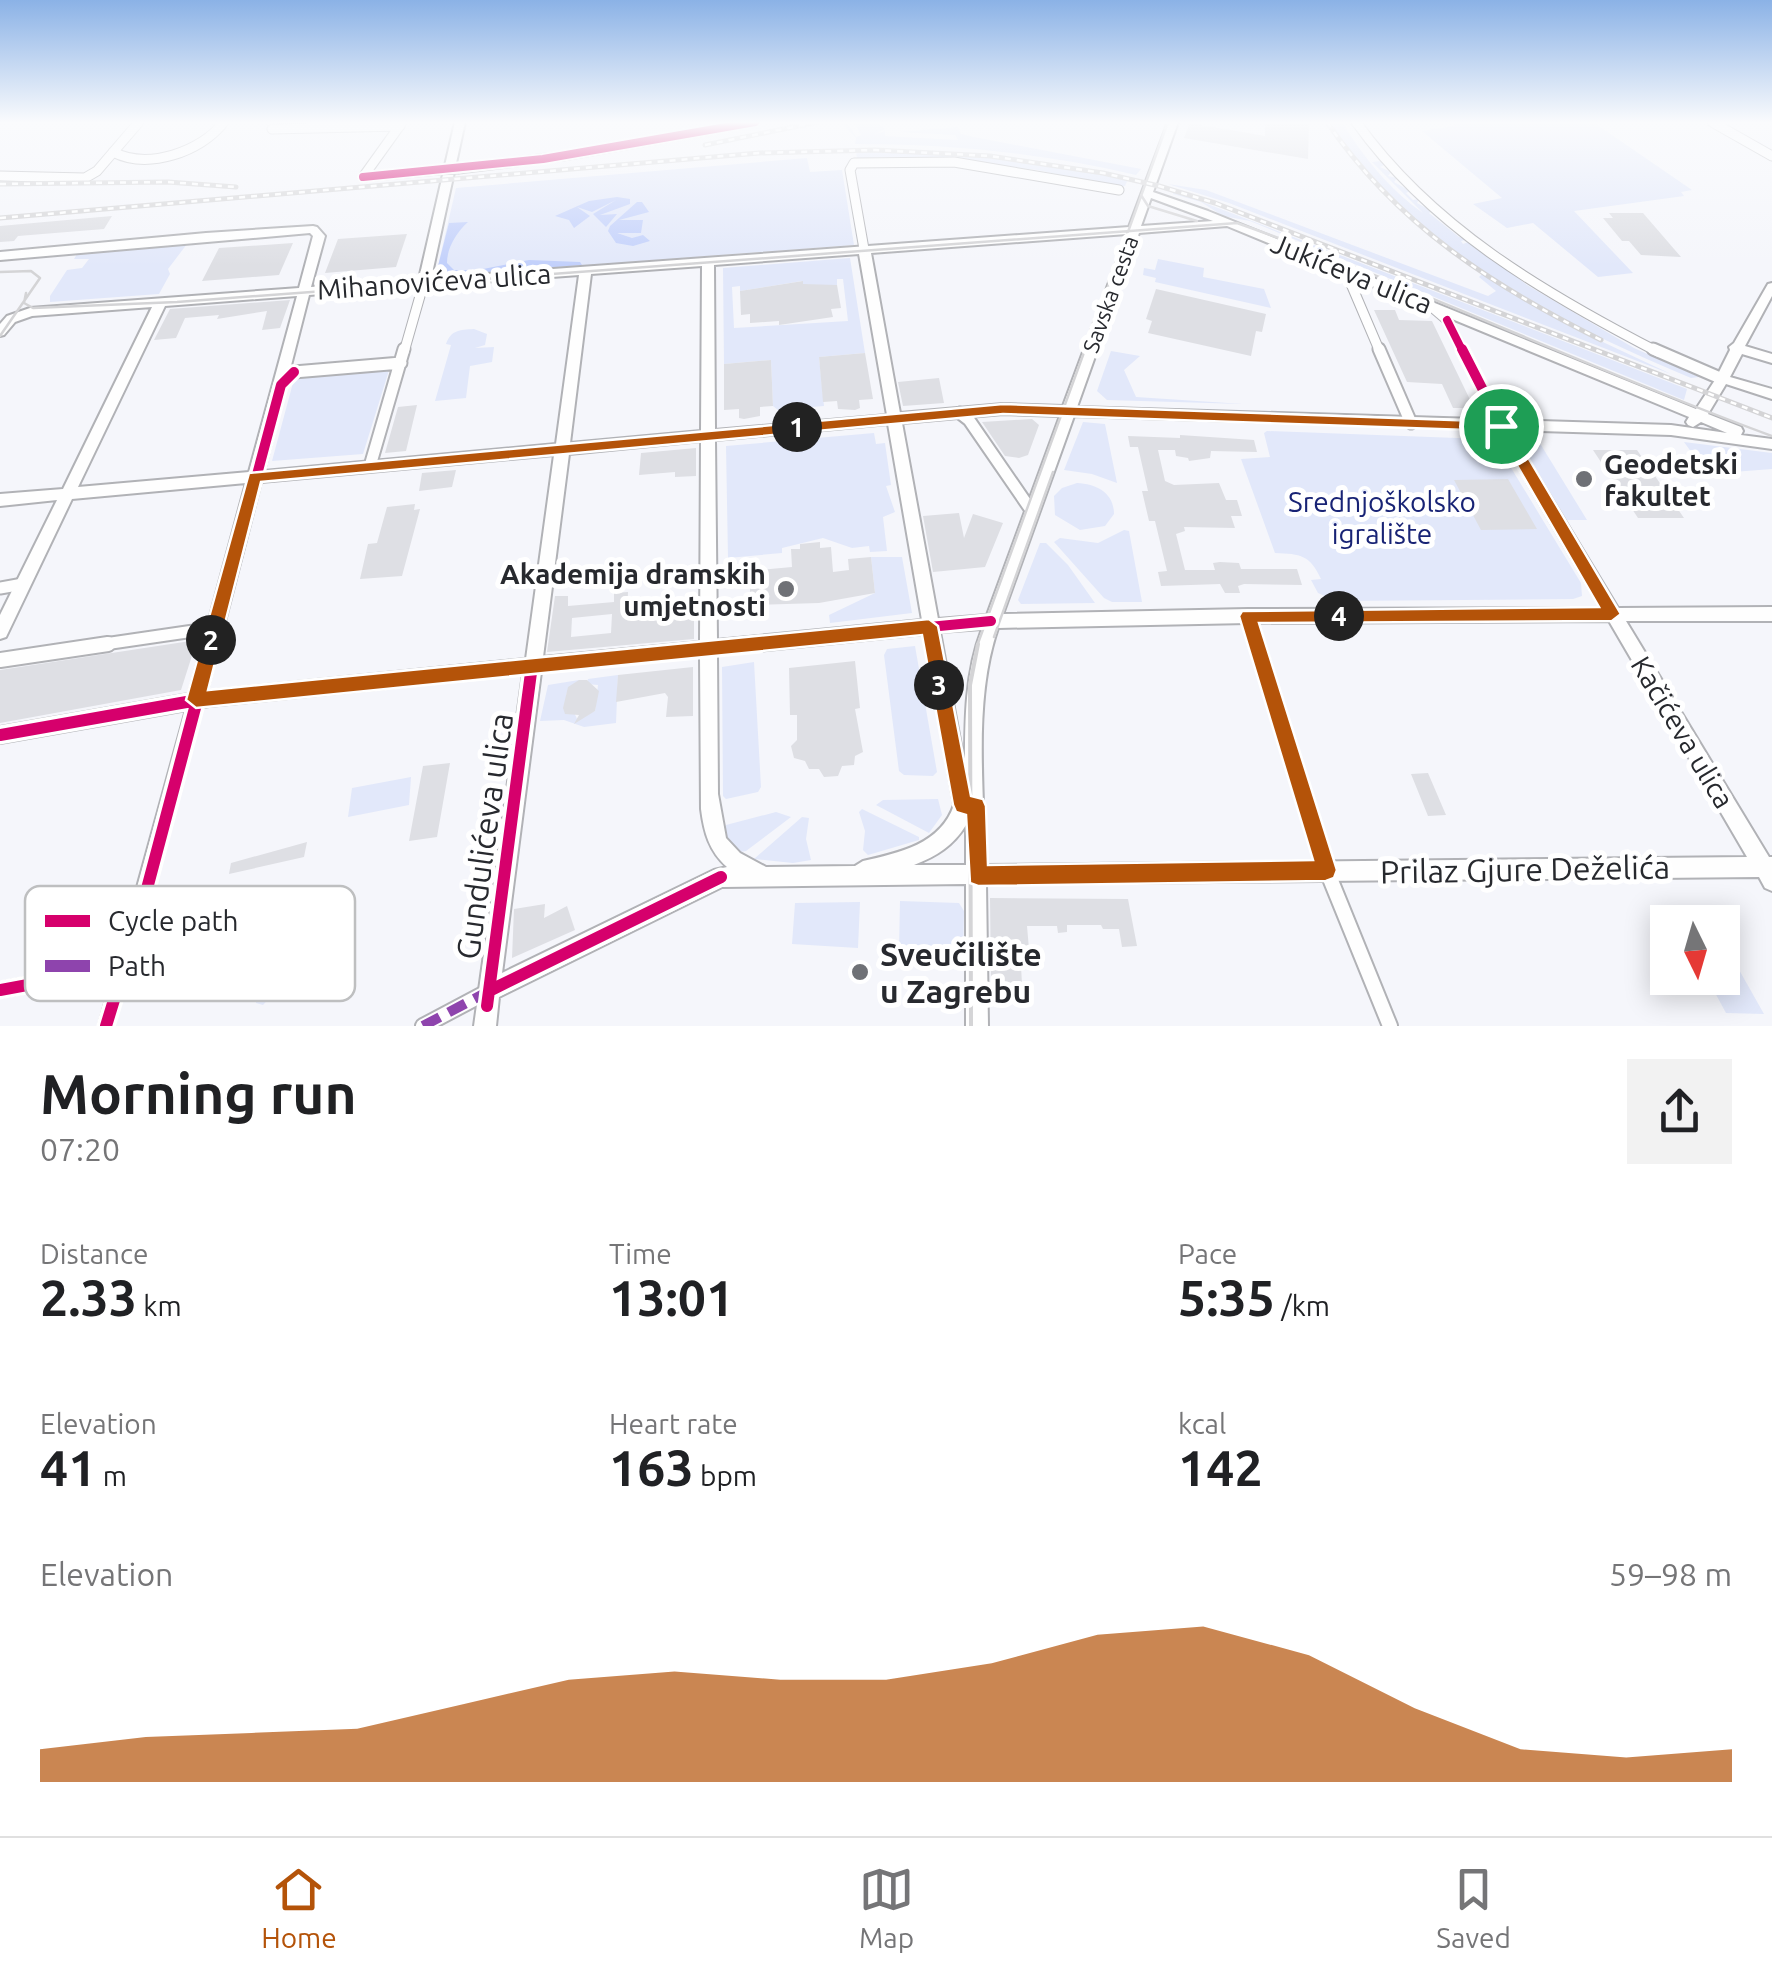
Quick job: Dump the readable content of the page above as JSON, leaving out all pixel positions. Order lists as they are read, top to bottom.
{
  "streets": {
    "street": [
      "Jukićeva ulica",
      "Mihanovićeva ulica",
      "Savska cesta",
      "Kačićeva ulica",
      "Gundulićeva ulica",
      "Prilaz Gjure Deželića"
    ]
  },
  "crossings": [
    ["Jukićeva ulica", "Mihanovićeva ulica"],
    ["Jukićeva ulica", "Savska cesta"],
    ["Jukićeva ulica", "Kačićeva ulica"],
    ["Mihanovićeva ulica", "Gundulićeva ulica"],
    ["Savska cesta", "Prilaz Gjure Deželića"],
    ["Kačićeva ulica", "Prilaz Gjure Deželića"]
  ],
  "parks": ["Srednjoškolsko igralište"],
  "places": ["Geodetski fakultet", "Akademija dramskih umjetnosti", "Sveučilište u Zagrebu"],
  "legend": ["Cycle path", "Path"],
  "north": "bottom",
  "page": {
    "pins": [
      "1",
      "4",
      "2",
      "3"
    ],
    "heading": ["Morning run", "07:20"],
    "stats": [
      ["Distance", "2.33 km"],
      ["Time", "13:01"],
      ["Pace", "5:35 /km"],
      ["Elevation", "41 m"],
      ["Heart rate", "163 bpm"],
      ["kcal", "142"]
    ],
    "chart": ["Elevation", "59–98 m"],
    "tabs": ["Home", "Map", "Saved"]
  }
}
